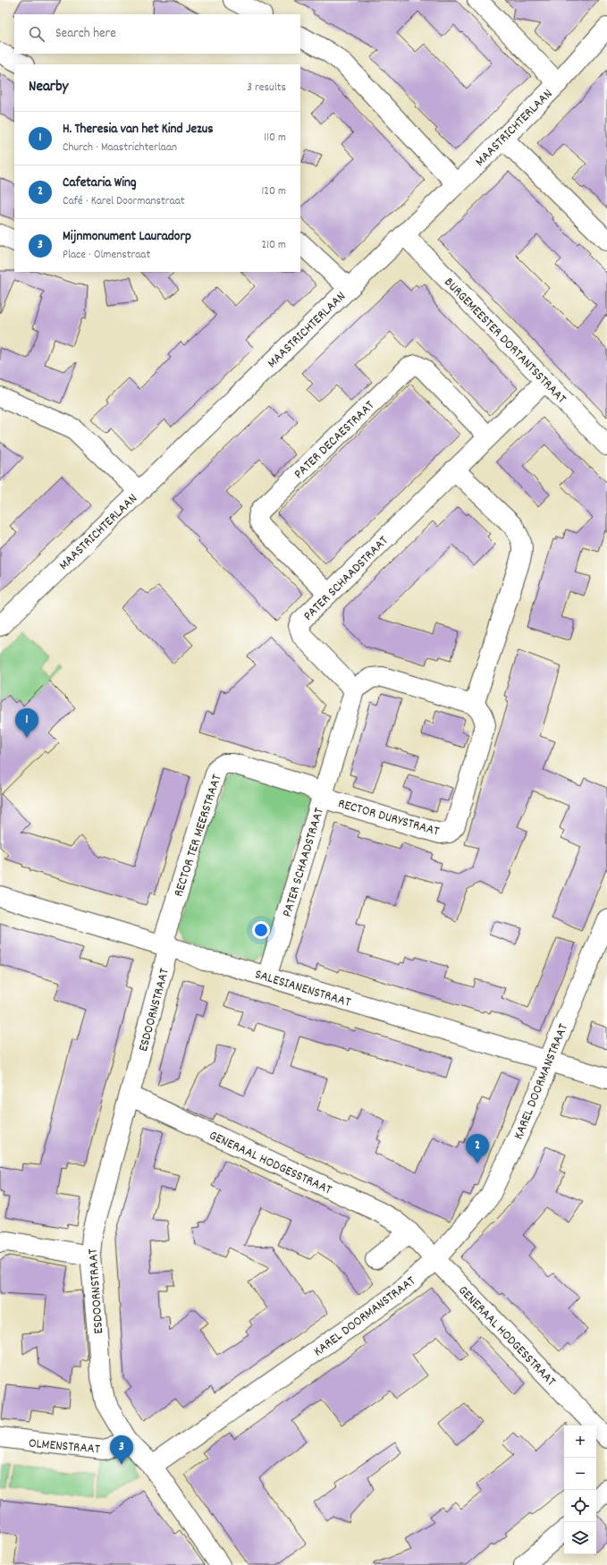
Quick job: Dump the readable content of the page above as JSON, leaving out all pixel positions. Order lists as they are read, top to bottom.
{
  "streets": {
    "street": [
      "MAASTRICHTERLAAN",
      "BURGEMEESTER DORTANTSSTRAAT",
      "PATER DECAESTRAAT",
      "PATER SCHAADSTRAAT",
      "RECTOR DURYSTRAAT",
      "RECTOR TER MEERSTRAAT",
      "SALESIANENSTRAAT",
      "ESDOORNSTRAAT",
      "KAREL DOORMANSTRAAT",
      "GENERAAL HODGESSTRAAT",
      "OLMENSTRAAT"
    ]
  },
  "crossings": [
    ["MAASTRICHTERLAAN", "BURGEMEESTER DORTANTSSTRAAT"],
    ["BURGEMEESTER DORTANTSSTRAAT", "PATER SCHAADSTRAAT"],
    ["PATER DECAESTRAAT", "PATER SCHAADSTRAAT"],
    ["PATER SCHAADSTRAAT", "RECTOR DURYSTRAAT"],
    ["PATER SCHAADSTRAAT", "RECTOR TER MEERSTRAAT"],
    ["PATER SCHAADSTRAAT", "SALESIANENSTRAAT"],
    ["RECTOR DURYSTRAAT", "RECTOR TER MEERSTRAAT"],
    ["RECTOR TER MEERSTRAAT", "SALESIANENSTRAAT"],
    ["RECTOR TER MEERSTRAAT", "ESDOORNSTRAAT"],
    ["SALESIANENSTRAAT", "ESDOORNSTRAAT"],
    ["SALESIANENSTRAAT", "KAREL DOORMANSTRAAT"],
    ["ESDOORNSTRAAT", "KAREL DOORMANSTRAAT"],
    ["ESDOORNSTRAAT", "GENERAAL HODGESSTRAAT"],
    ["ESDOORNSTRAAT", "OLMENSTRAAT"],
    ["KAREL DOORMANSTRAAT", "GENERAAL HODGESSTRAAT"]
  ],
  "page": {
    "search": "Search here",
    "heading": ["Nearby", "3 results"],
    "list": [
      {
        "mark": "1",
        "name": "H. Theresia van het Kind Jezus",
        "note": "Church · Maastrichterlaan",
        "value": "110 m"
      },
      {
        "mark": "2",
        "name": "Cafetaria Wing",
        "note": "Café · Karel Doormanstraat",
        "value": "120 m"
      },
      {
        "mark": "3",
        "name": "Mijnmonument Lauradorp",
        "note": "Place · Olmenstraat",
        "value": "210 m"
      }
    ],
    "pins": ["1", "2", "3"],
    "map_buttons": ["+", "−"]
  }
}
